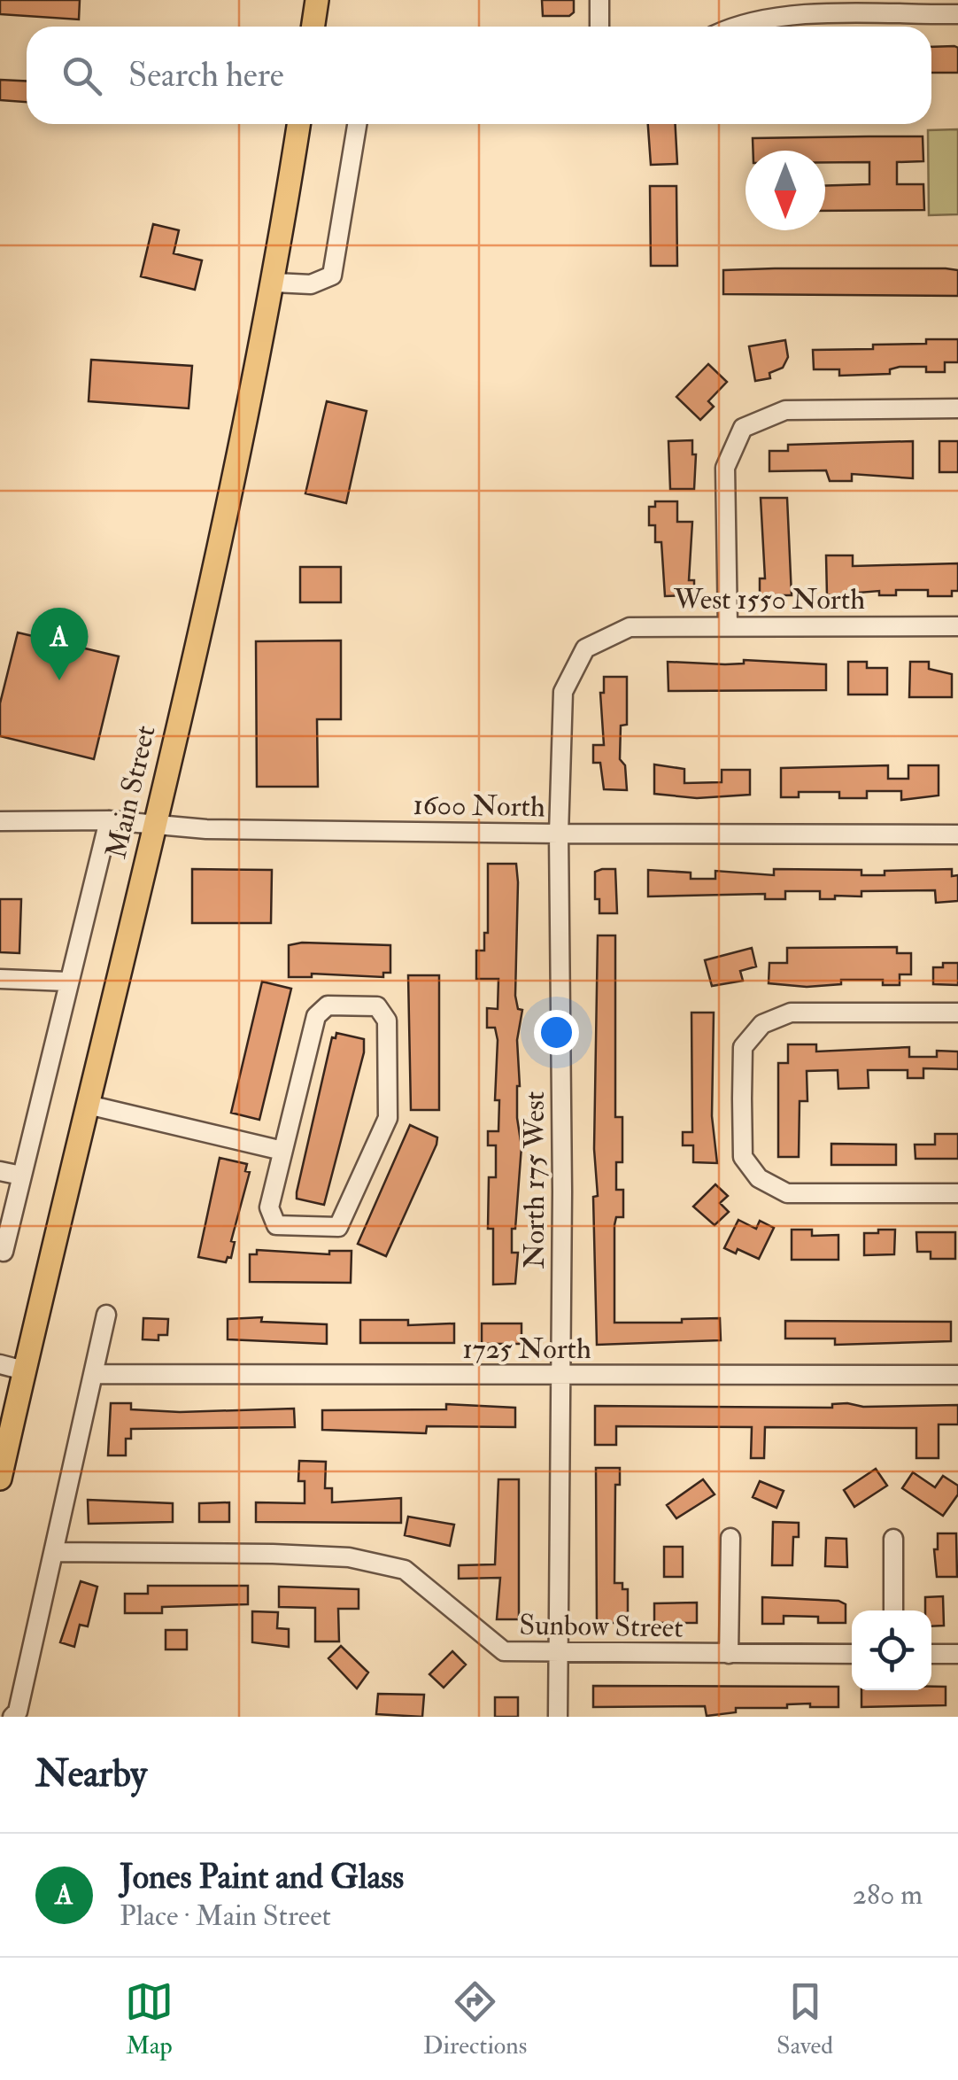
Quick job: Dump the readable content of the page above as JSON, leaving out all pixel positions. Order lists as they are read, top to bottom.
{
  "streets": {
    "main road": ["Main Street"],
    "street": [
      "West 1550 North",
      "1600 North",
      "North 175 West",
      "1725 North",
      "Sunbow Street"
    ]
  },
  "crossings": [
    ["West 1550 North", "North 175 West"],
    ["Main Street", "1600 North"],
    ["1600 North", "North 175 West"],
    ["North 175 West", "1725 North"],
    ["North 175 West", "Sunbow Street"]
  ],
  "north": "bottom",
  "page": {
    "search": "Search here",
    "pins": "A",
    "heading": "Nearby",
    "list": [
      {
        "mark": "A",
        "name": "Jones Paint and Glass",
        "note": "Place · Main Street",
        "value": "280 m"
      }
    ],
    "nav": ["Map", "Directions", "Saved"]
  }
}
